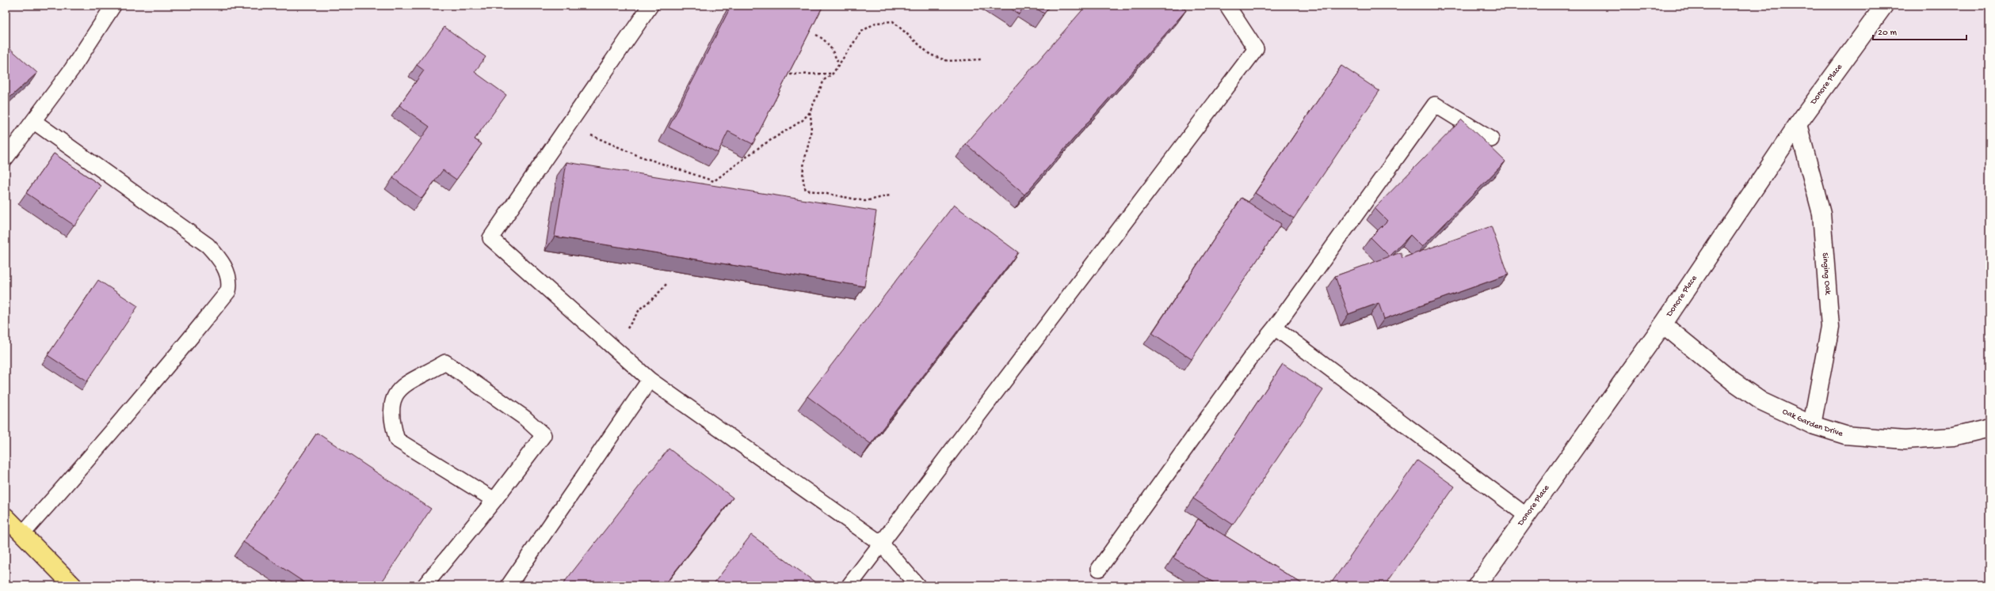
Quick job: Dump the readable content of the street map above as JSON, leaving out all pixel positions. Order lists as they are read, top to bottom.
{
  "streets": {
    "street": ["Donore Place", "Singing Oak", "Oak Garden Drive"]
  },
  "crossings": [
    ["Donore Place", "Singing Oak"],
    ["Donore Place", "Oak Garden Drive"],
    ["Singing Oak", "Oak Garden Drive"]
  ],
  "scale_bar": "20 m"
}
